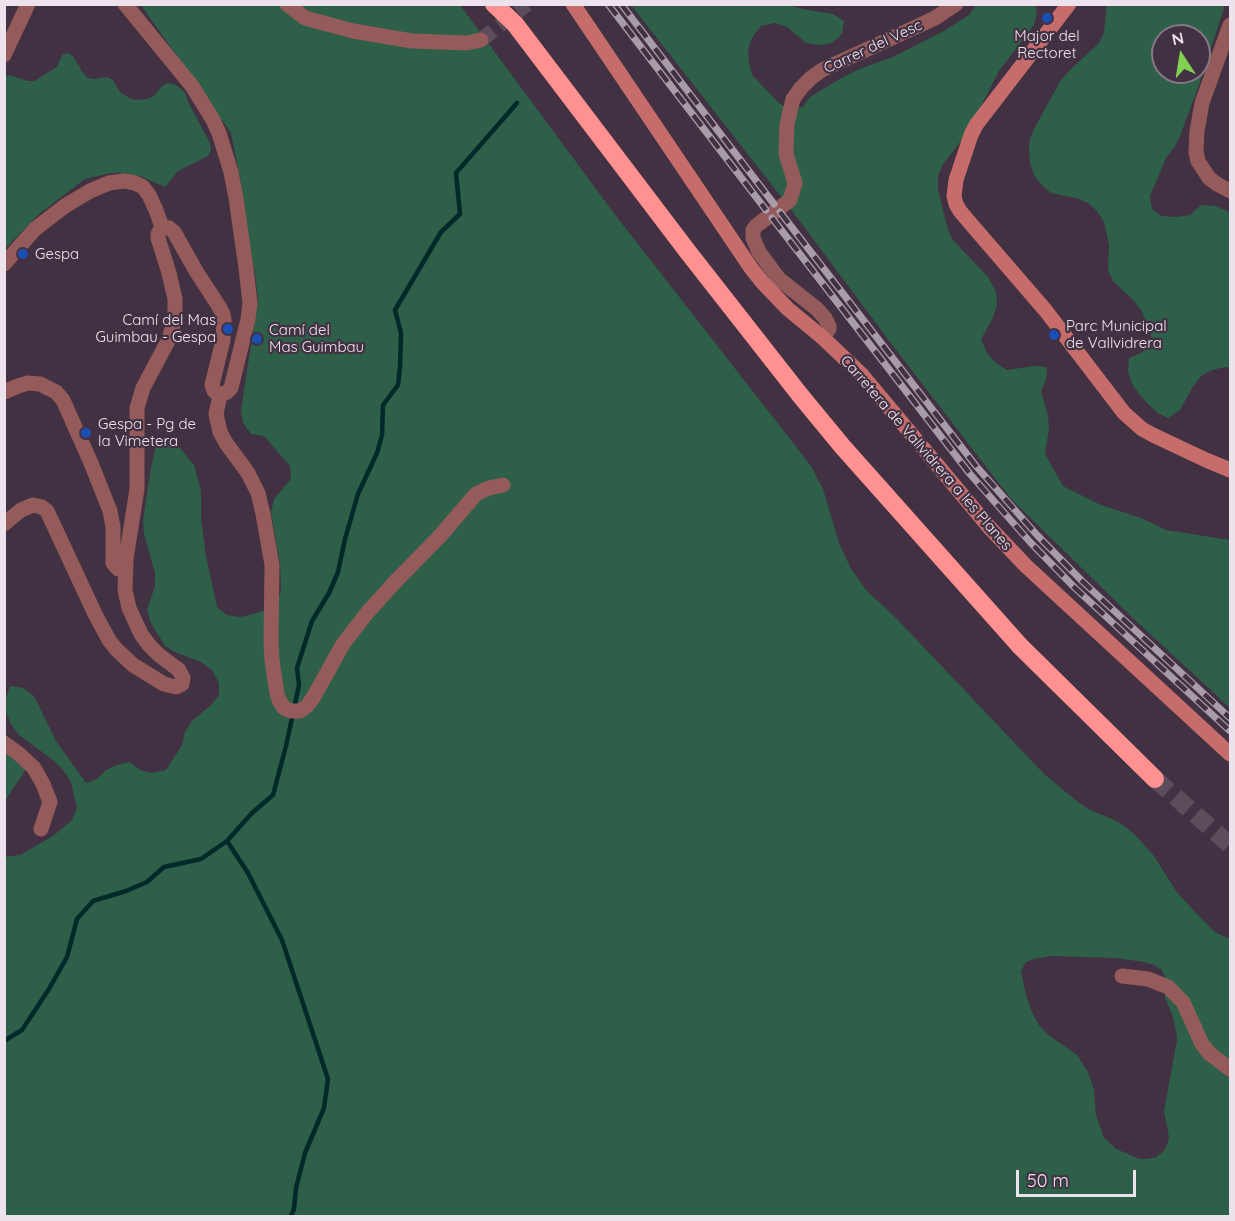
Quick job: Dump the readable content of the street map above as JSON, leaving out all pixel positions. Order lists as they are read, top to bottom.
{
  "streets": {
    "main road": ["Carretera de Vallvidrera a les Planes"],
    "street": ["Carrer del Vesc"]
  },
  "crossings": [
    ["Carrer del Vesc", "Carretera de Vallvidrera a les Planes"]
  ],
  "places": [
    "Major del Rectoret",
    "Gespa",
    "Camí del Mas Guimbau - Gespa",
    "Parc Municipal de Vallvidrera",
    "Camí del Mas Guimbau",
    "Gespa - Pg de la Vimetera"
  ],
  "scale_bar": "50 m",
  "north": "top"
}
